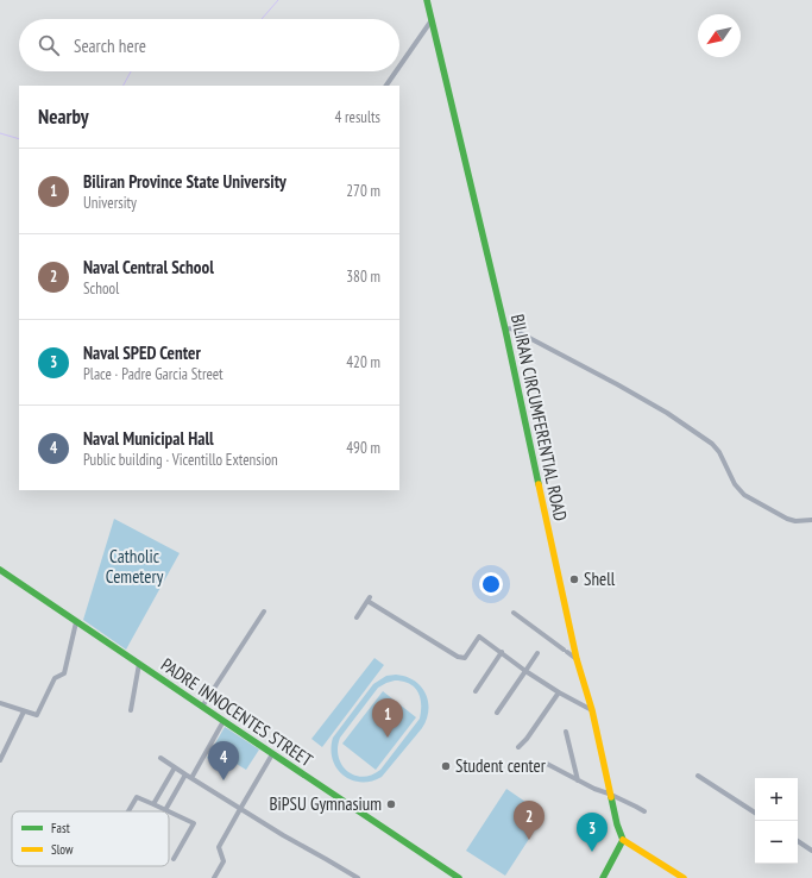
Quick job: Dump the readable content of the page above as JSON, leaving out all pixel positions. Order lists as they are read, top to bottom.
{
  "streets": {
    "main road": ["BILIRAN CIRCUMFERENTIAL ROAD", "PADRE INNOCENTES STREET"]
  },
  "parks": ["Catholic Cemetery"],
  "places": ["Shell", "Student center", "BiPSU Gymnasium"],
  "legend": ["Fast", "Slow"],
  "north": "bottom left",
  "page": {
    "search": "Search here",
    "heading": ["Nearby", "4 results"],
    "list": [
      {
        "mark": "1",
        "name": "Biliran Province State University",
        "note": "University",
        "value": "270 m"
      },
      {
        "mark": "2",
        "name": "Naval Central School",
        "note": "School",
        "value": "380 m"
      },
      {
        "mark": "3",
        "name": "Naval SPED Center",
        "note": "Place · Padre Garcia Street",
        "value": "420 m"
      },
      {
        "mark": "4",
        "name": "Naval Municipal Hall",
        "note": "Public building · Vicentillo Extension",
        "value": "490 m"
      }
    ],
    "pins": [
      "1",
      "4",
      "2",
      "3"
    ],
    "map_buttons": ["+", "−"]
  }
}
